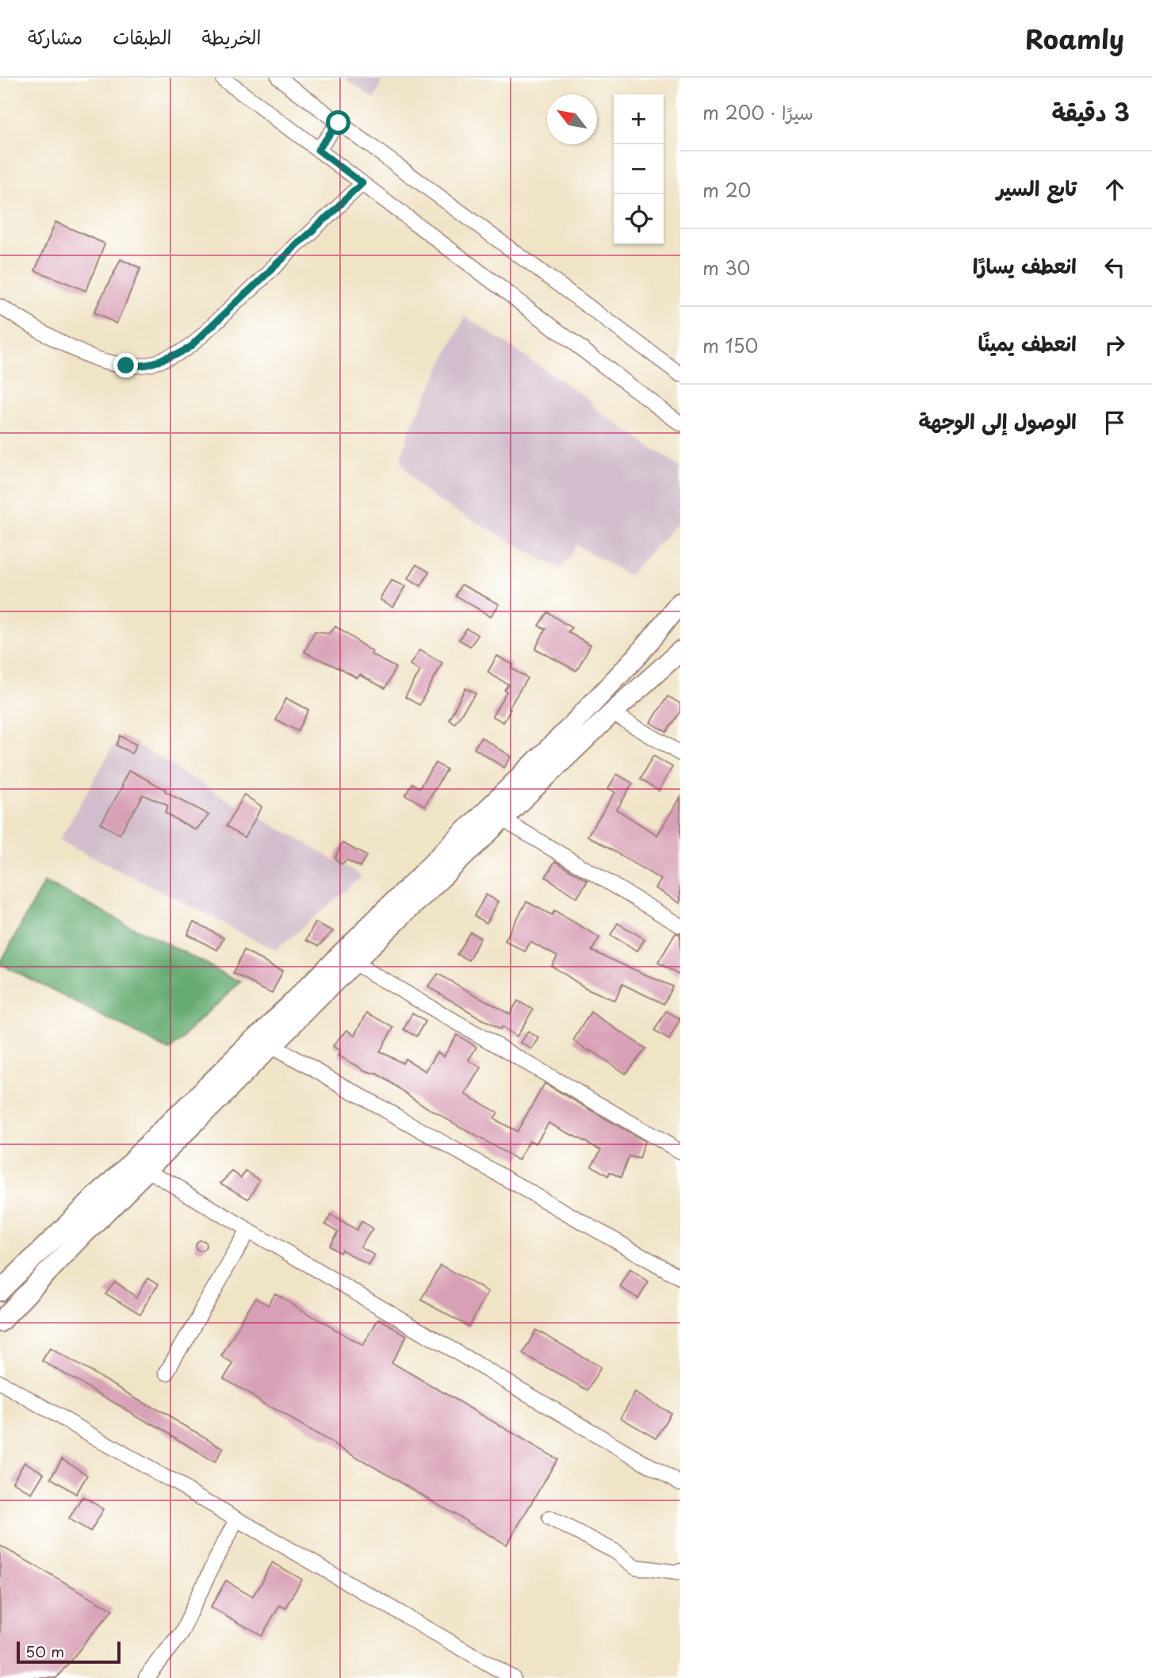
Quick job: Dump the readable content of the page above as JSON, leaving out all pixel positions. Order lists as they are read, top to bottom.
{
  "scale_bar": "50 m",
  "north": "top left",
  "page": {
    "header": "Roamly",
    "nav": ["الخريطة", "الطبقات", "مشاركة"],
    "heading": ["3 دقيقة", "سيرًا · 200 m"],
    "map_buttons": ["+", "−"],
    "list": [
      ["تابع السير", "20 m"],
      ["انعطف يسارًا", "30 m"],
      ["انعطف يمينًا", "150 m"],
      "الوصول إلى الوجهة"
    ],
    "scale": "50 m"
  }
}
